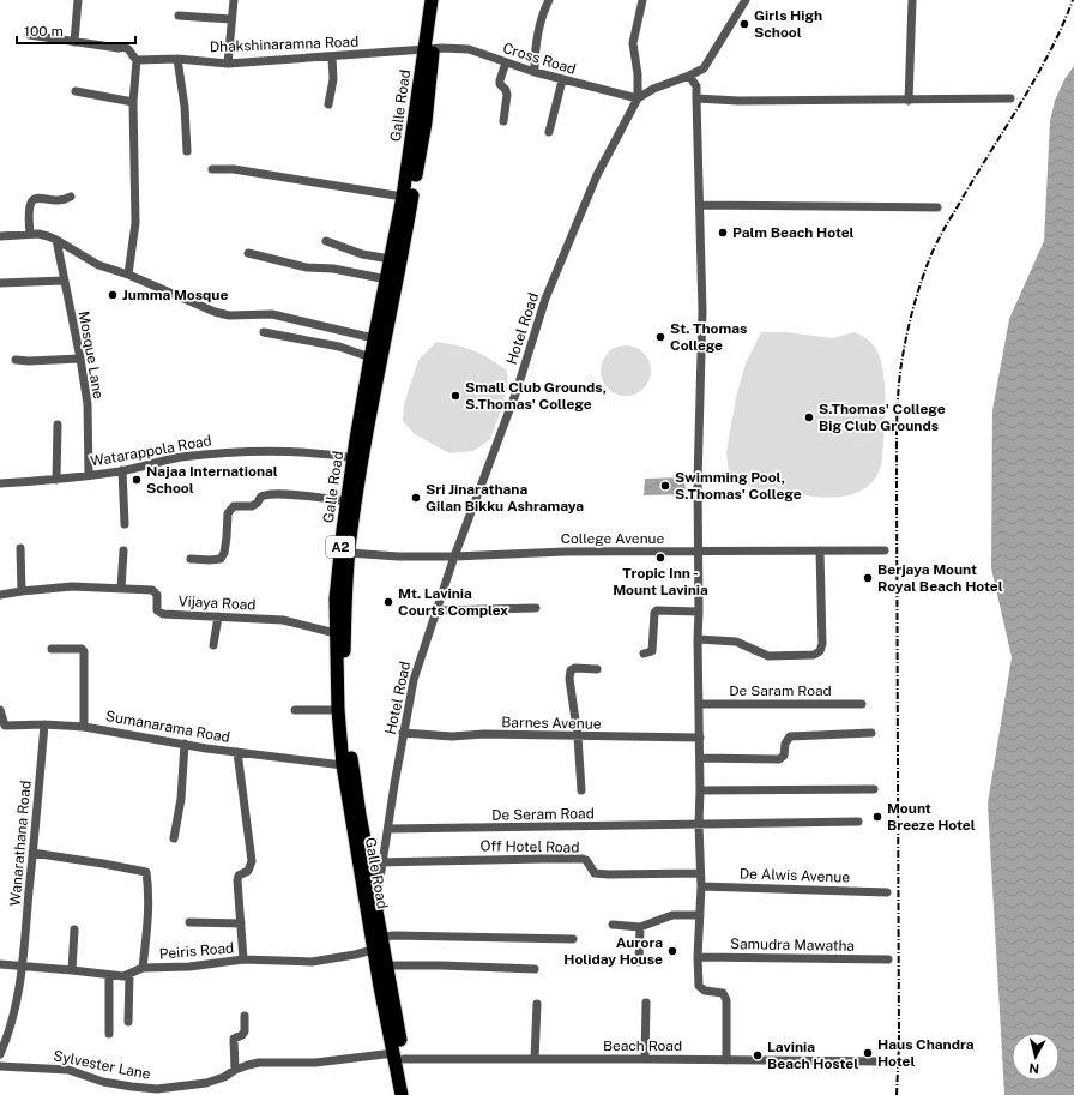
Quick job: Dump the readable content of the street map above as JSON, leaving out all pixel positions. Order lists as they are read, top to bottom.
{
  "streets": {
    "highway": ["Galle Road", "A2"],
    "street": [
      "Dhakshinaramna Road",
      "Cross Road",
      "Hotel Road",
      "Mosque Lane",
      "Watarappola Road",
      "College Avenue",
      "Vijaya Road",
      "De Saram Road",
      "Barnes Avenue",
      "Sumanarama Road",
      "De Seram Road",
      "Wanarathana Road",
      "Off Hotel Road",
      "De Alwis Avenue",
      "Samudra Mawatha",
      "Peiris Road",
      "Beach Road",
      "Sylvester Lane"
    ]
  },
  "crossings": [
    ["Dhakshinaramna Road", "Cross Road"],
    ["Dhakshinaramna Road", "Galle Road"],
    ["Cross Road", "Galle Road"],
    ["Cross Road", "Hotel Road"],
    ["Galle Road", "Hotel Road"],
    ["Galle Road", "Watarappola Road"],
    ["Galle Road", "College Avenue"],
    ["Galle Road", "Vijaya Road"],
    ["Galle Road", "Sumanarama Road"],
    ["Galle Road", "Off Hotel Road"],
    ["Galle Road", "Peiris Road"],
    ["Galle Road", "Beach Road"],
    ["Galle Road", "Sylvester Lane"],
    ["Hotel Road", "College Avenue"],
    ["Hotel Road", "Barnes Avenue"],
    ["Hotel Road", "De Seram Road"],
    ["Hotel Road", "Off Hotel Road"],
    ["Mosque Lane", "Watarappola Road"],
    ["Sumanarama Road", "Wanarathana Road"],
    ["Wanarathana Road", "Peiris Road"],
    ["Beach Road", "Sylvester Lane"]
  ],
  "places": [
    "Girls High School",
    "Palm Beach Hotel",
    "Jumma Mosque",
    "St. Thomas College",
    "Small Club Grounds, S.Thomas' College",
    "S.Thomas' College Big Club Grounds",
    "Najaa International School",
    "Swimming Pool, S.Thomas' College",
    "Sri Jinarathana Gilan Bikku Ashramaya",
    "Tropic Inn - Mount Lavinia",
    "Berjaya Mount Royal Beach Hotel",
    "Mt. Lavinia Courts Complex",
    "Mount Breeze Hotel",
    "Aurora Holiday House",
    "Haus Chandra Hotel",
    "Lavinia Beach Hostel"
  ],
  "scale_bar": "100 m",
  "north": "bottom"
}
